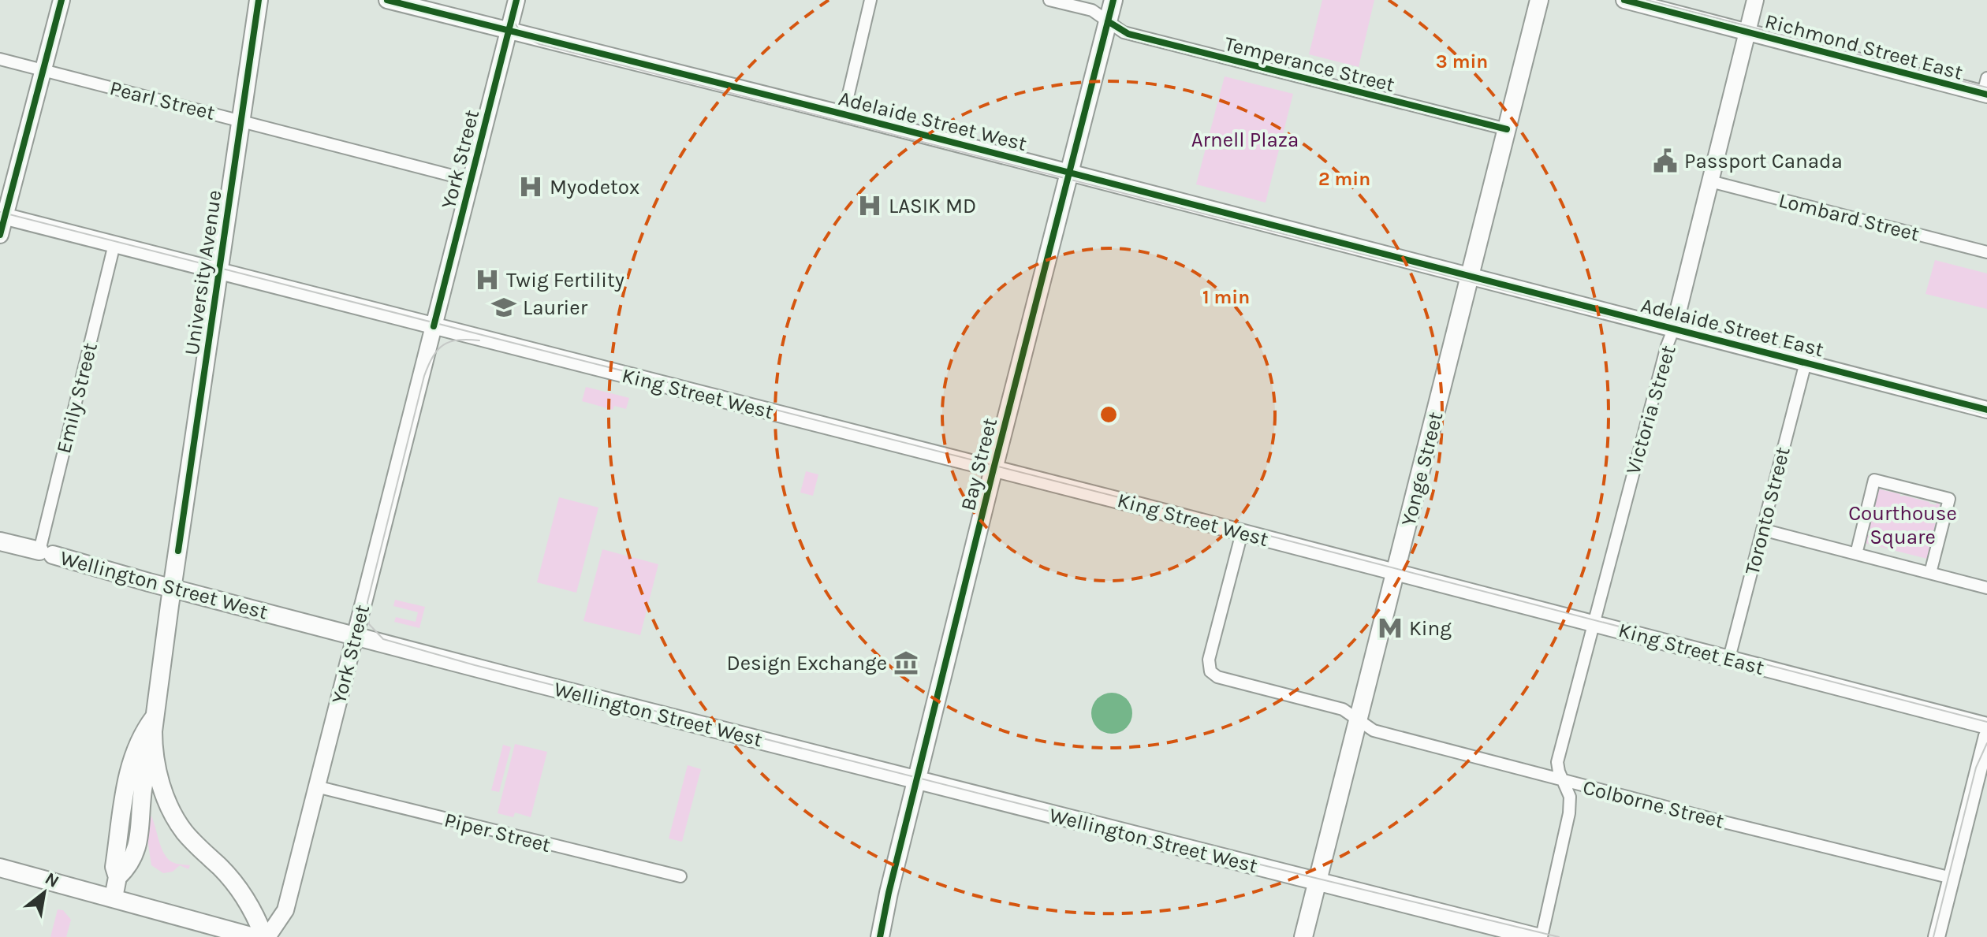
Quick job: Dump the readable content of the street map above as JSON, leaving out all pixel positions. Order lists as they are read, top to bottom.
{
  "streets": {
    "main road": [
      "Richmond Street East",
      "Adelaide Street West",
      "York Street",
      "University Avenue",
      "Adelaide Street East",
      "King Street West",
      "Victoria Street",
      "Bay Street",
      "Yonge Street",
      "Wellington Street West",
      "King Street East"
    ],
    "street": [
      "Temperance Street",
      "Pearl Street",
      "Lombard Street",
      "Emily Street",
      "Toronto Street",
      "Colborne Street",
      "Piper Street"
    ]
  },
  "crossings": [
    ["Richmond Street East", "Victoria Street"],
    ["Temperance Street", "Bay Street"],
    ["Temperance Street", "Yonge Street"],
    ["Pearl Street", "York Street"],
    ["Pearl Street", "University Avenue"],
    ["Adelaide Street West", "York Street"],
    ["Adelaide Street West", "Adelaide Street East"],
    ["Adelaide Street West", "Bay Street"],
    ["Adelaide Street West", "Yonge Street"],
    ["York Street", "University Avenue"],
    ["York Street", "King Street West"],
    ["York Street", "Wellington Street West"],
    ["York Street", "Piper Street"],
    ["Lombard Street", "Victoria Street"],
    ["University Avenue", "King Street West"],
    ["University Avenue", "Wellington Street West"],
    ["Adelaide Street East", "Victoria Street"],
    ["Adelaide Street East", "Yonge Street"],
    ["Adelaide Street East", "Toronto Street"],
    ["King Street West", "Emily Street"],
    ["King Street West", "Bay Street"],
    ["King Street West", "Yonge Street"],
    ["King Street West", "King Street East"],
    ["King Street West", "Colborne Street"],
    ["Emily Street", "Wellington Street West"],
    ["Victoria Street", "Wellington Street West"],
    ["Victoria Street", "King Street East"],
    ["Victoria Street", "Colborne Street"],
    ["Bay Street", "Wellington Street West"],
    ["Yonge Street", "Wellington Street West"],
    ["Yonge Street", "King Street East"],
    ["Yonge Street", "Colborne Street"],
    ["Toronto Street", "King Street East"]
  ],
  "parks": ["Arnell Plaza", "Courthouse Square"],
  "places": {
    "public building": ["Passport Canada"],
    "hospital": ["Myodetox", "LASIK MD", "Twig Fertility"],
    "school or university": ["Laurier"],
    "metro station": ["King"],
    "museum": ["Design Exchange"]
  },
  "north": "top right",
  "rings": ["3 min", "2 min", "1 min"]
}
